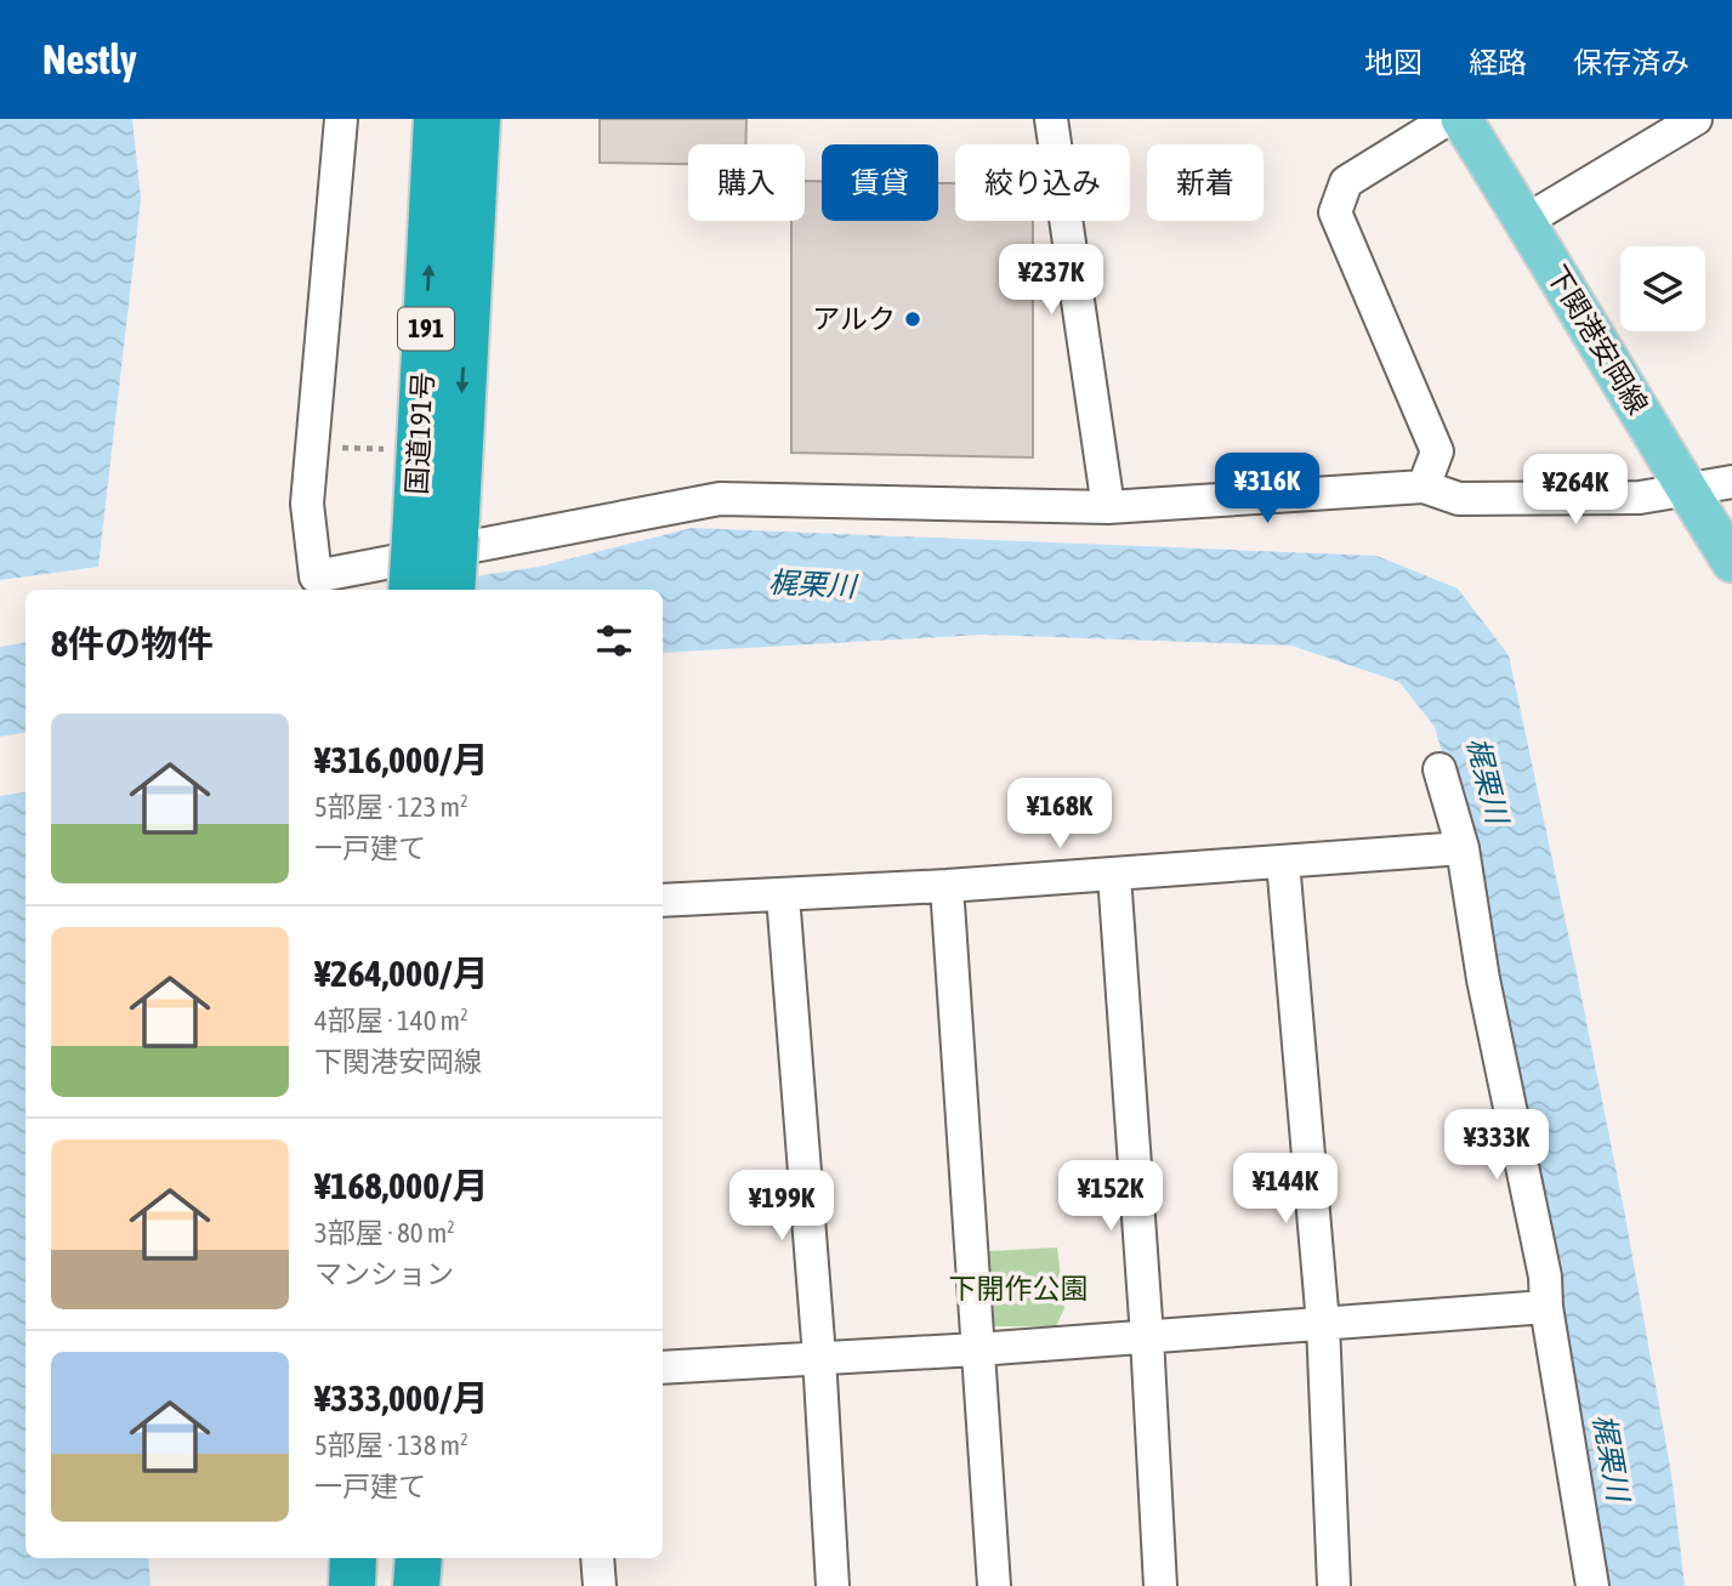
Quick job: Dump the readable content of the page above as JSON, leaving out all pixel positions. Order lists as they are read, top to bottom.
{
  "streets": {
    "highway": ["191", "国道191号"],
    "main road": ["下関港安岡線"]
  },
  "water": ["梶栗川"],
  "parks": ["下開作公園"],
  "places": ["アルク"],
  "page": {
    "header": "Nestly",
    "nav": ["地図", "経路", "保存済み"],
    "chip": [
      "購入",
      "賃貸",
      "絞り込み",
      "新着"
    ],
    "price": [
      "¥237K",
      "¥316K",
      "¥264K",
      "¥168K",
      "¥333K",
      "¥144K",
      "¥152K",
      "¥199K"
    ],
    "heading": "8件の物件",
    "list": [
      {
        "name": "¥316,000/月",
        "note": "5部屋 · 123 m² · 一戸建て"
      },
      {
        "name": "¥264,000/月",
        "note": "4部屋 · 140 m² · 下関港安岡線"
      },
      {
        "name": "¥168,000/月",
        "note": "3部屋 · 80 m² · マンション"
      },
      {
        "name": "¥333,000/月",
        "note": "5部屋 · 138 m² · 一戸建て"
      }
    ]
  }
}
